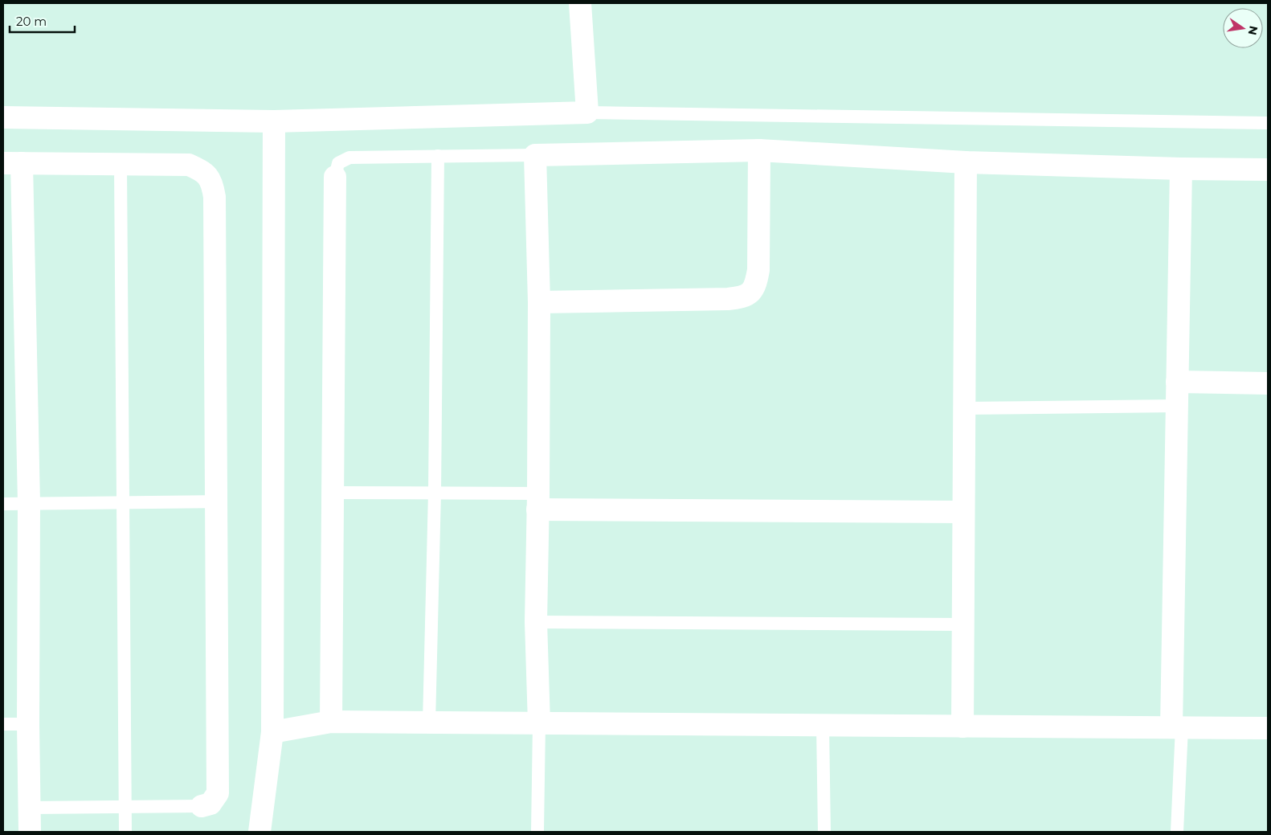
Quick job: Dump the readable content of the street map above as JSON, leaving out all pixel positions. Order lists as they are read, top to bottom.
{
  "scale_bar": "20 m",
  "north": "right"
}
